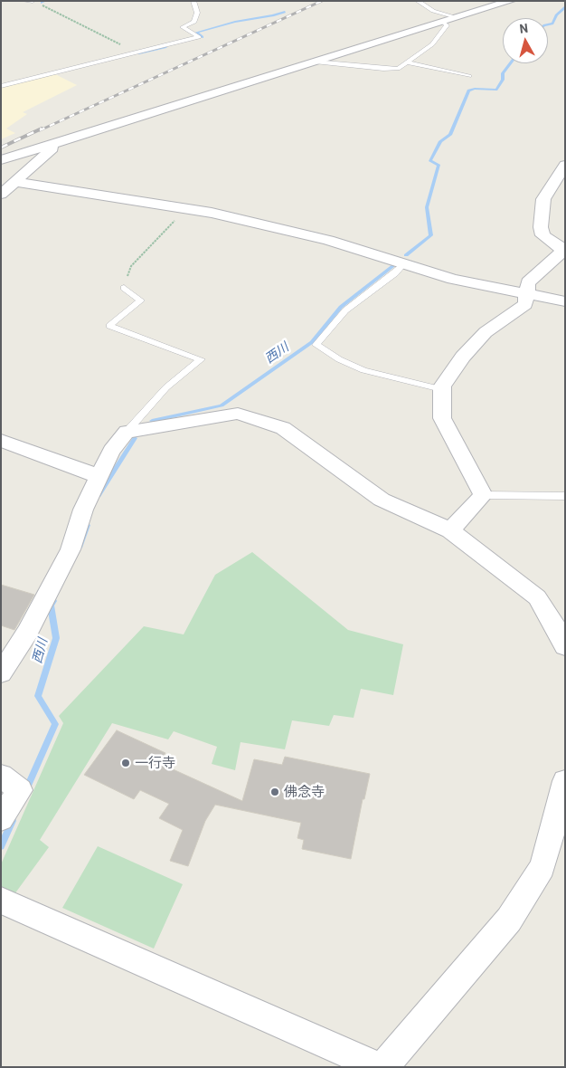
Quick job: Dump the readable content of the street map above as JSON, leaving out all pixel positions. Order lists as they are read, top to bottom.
{
  "water": ["西川"],
  "places": ["一行寺", "佛念寺"],
  "north": "top"
}
